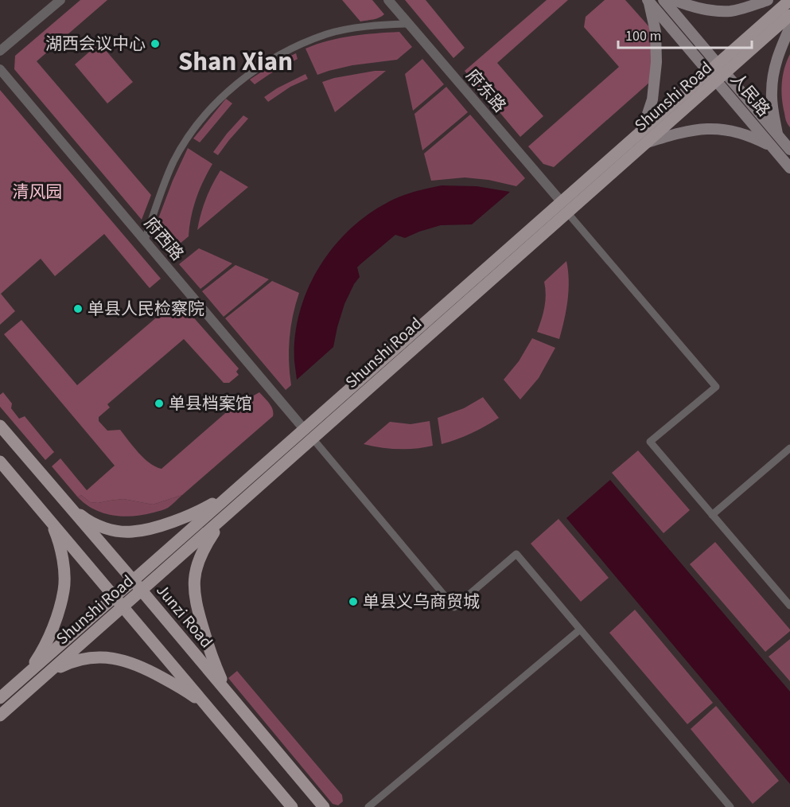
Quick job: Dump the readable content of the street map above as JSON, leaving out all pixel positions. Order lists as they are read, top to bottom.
{
  "streets": {
    "main road": ["人民路", "Shunshi Road", "Junzi Road"],
    "street": ["府东路", "府西路"]
  },
  "crossings": [
    ["府东路", "Shunshi Road"],
    ["人民路", "Shunshi Road"],
    ["Shunshi Road", "府西路"],
    ["Shunshi Road", "Junzi Road"]
  ],
  "districts": ["Shan Xian"],
  "parks": ["清风园"],
  "places": [
    "湖西会议中心",
    "单县人民检察院",
    "单县档案馆",
    "单县义乌商贸城"
  ],
  "scale_bar": "100 m"
}
